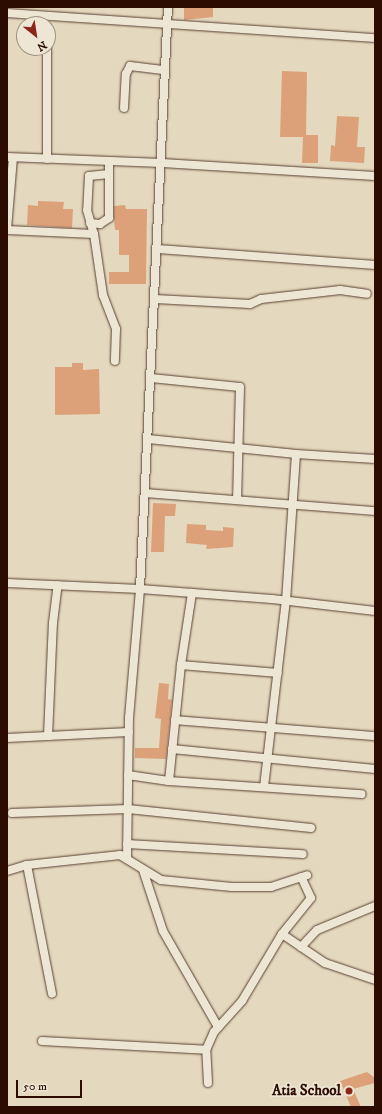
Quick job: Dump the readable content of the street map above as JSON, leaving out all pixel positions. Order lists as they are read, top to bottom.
{
  "places": ["Atia School"],
  "scale_bar": "50 m",
  "north": "bottom right"
}
